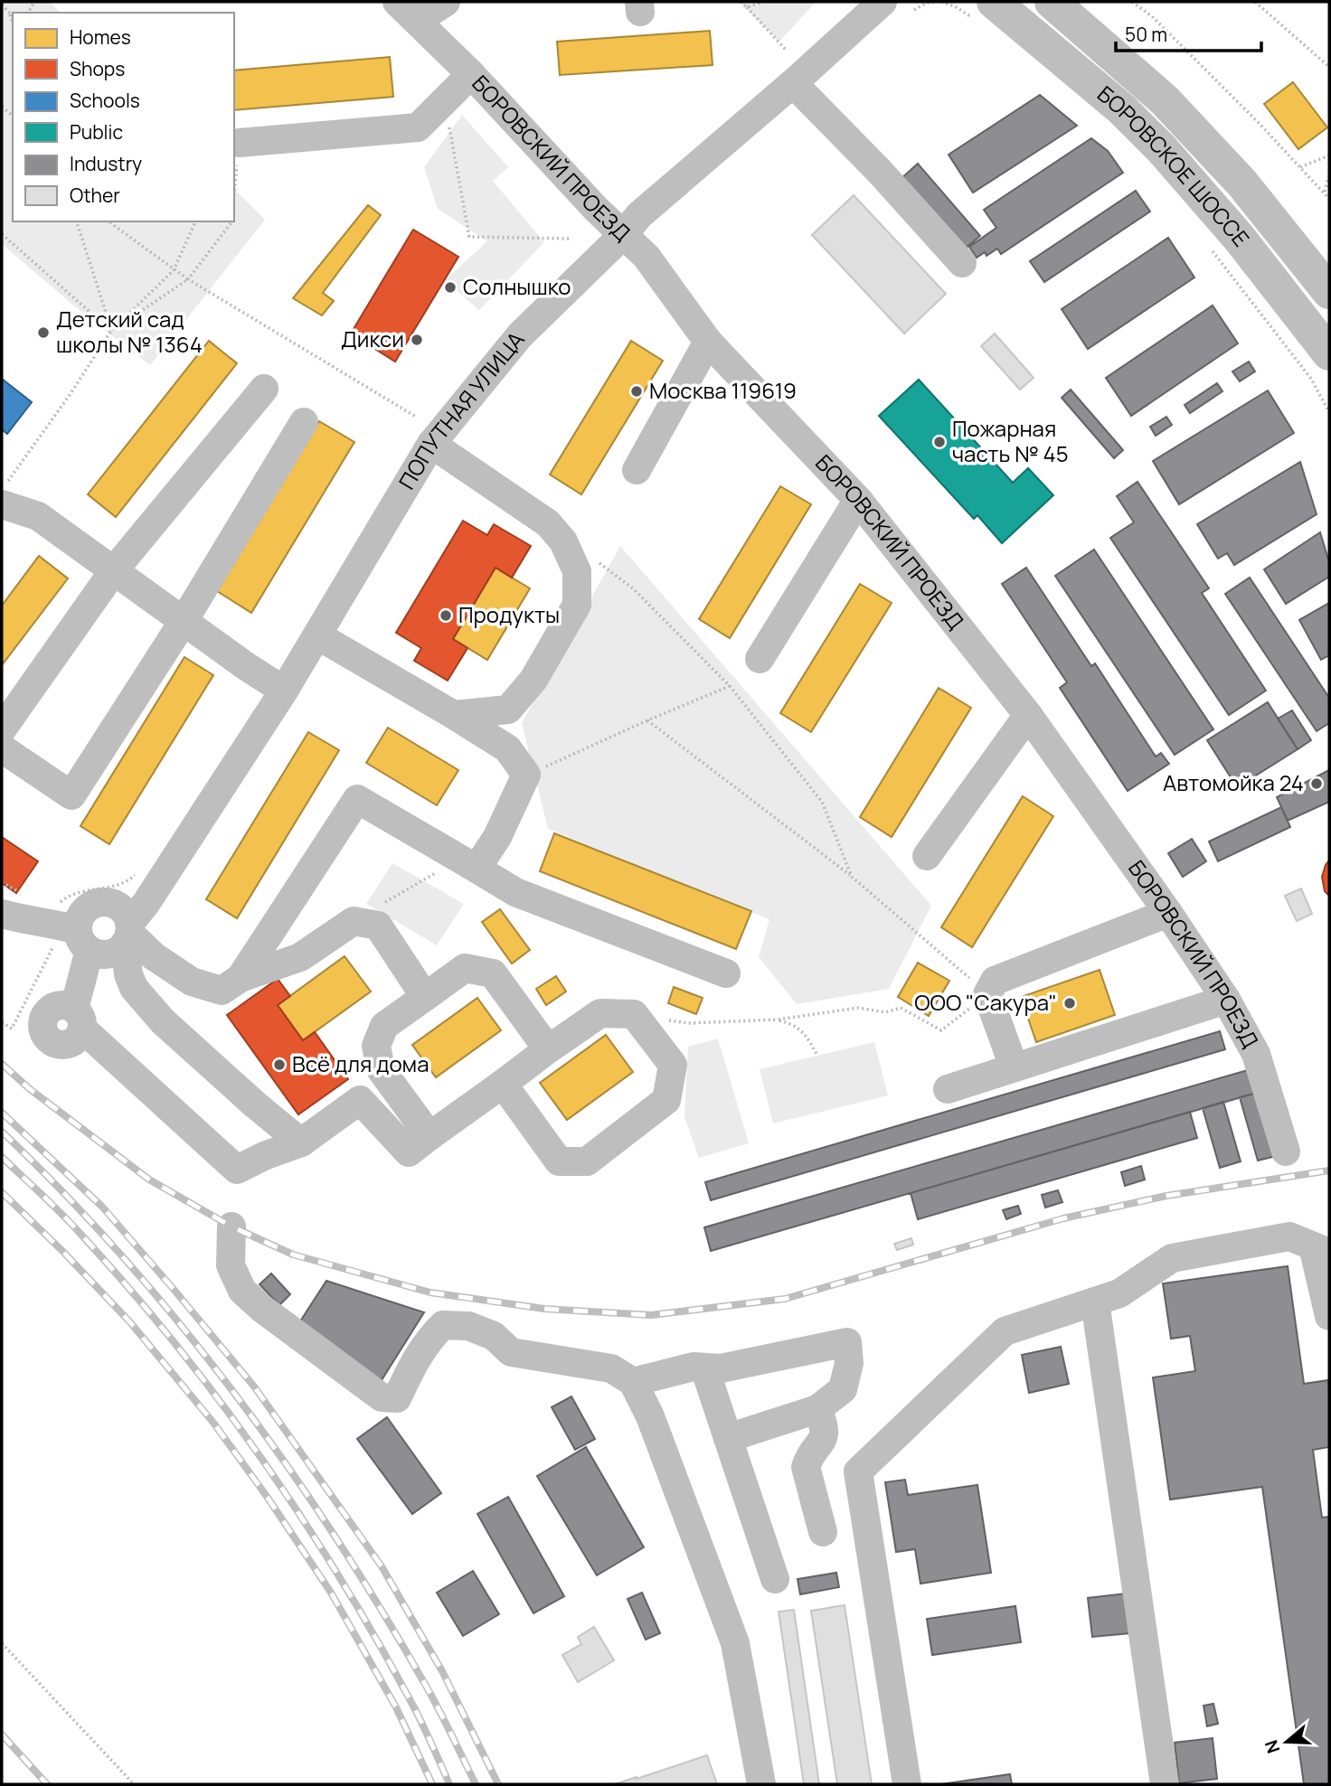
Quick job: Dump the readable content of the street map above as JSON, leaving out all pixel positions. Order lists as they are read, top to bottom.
{
  "streets": {
    "main road": ["БОРОВСКОЕ ШОССЕ"],
    "street": ["БОРОВСКИЙ ПРОЕЗД", "ПОПУТНАЯ УЛИЦА"]
  },
  "crossings": [
    ["БОРОВСКИЙ ПРОЕЗД", "ПОПУТНАЯ УЛИЦА"]
  ],
  "places": [
    "Солнышко",
    "Детский сад школы № 1364",
    "Дикси",
    "Москва 119619",
    "Пожарная часть № 45",
    "Продукты",
    "Автомойка 24",
    "ООО \"Сакура\"",
    "Всё для дома"
  ],
  "legend": [
    "Homes",
    "Shops",
    "Schools",
    "Public",
    "Industry",
    "Other"
  ],
  "scale_bar": "50 m",
  "north": "left"
}
